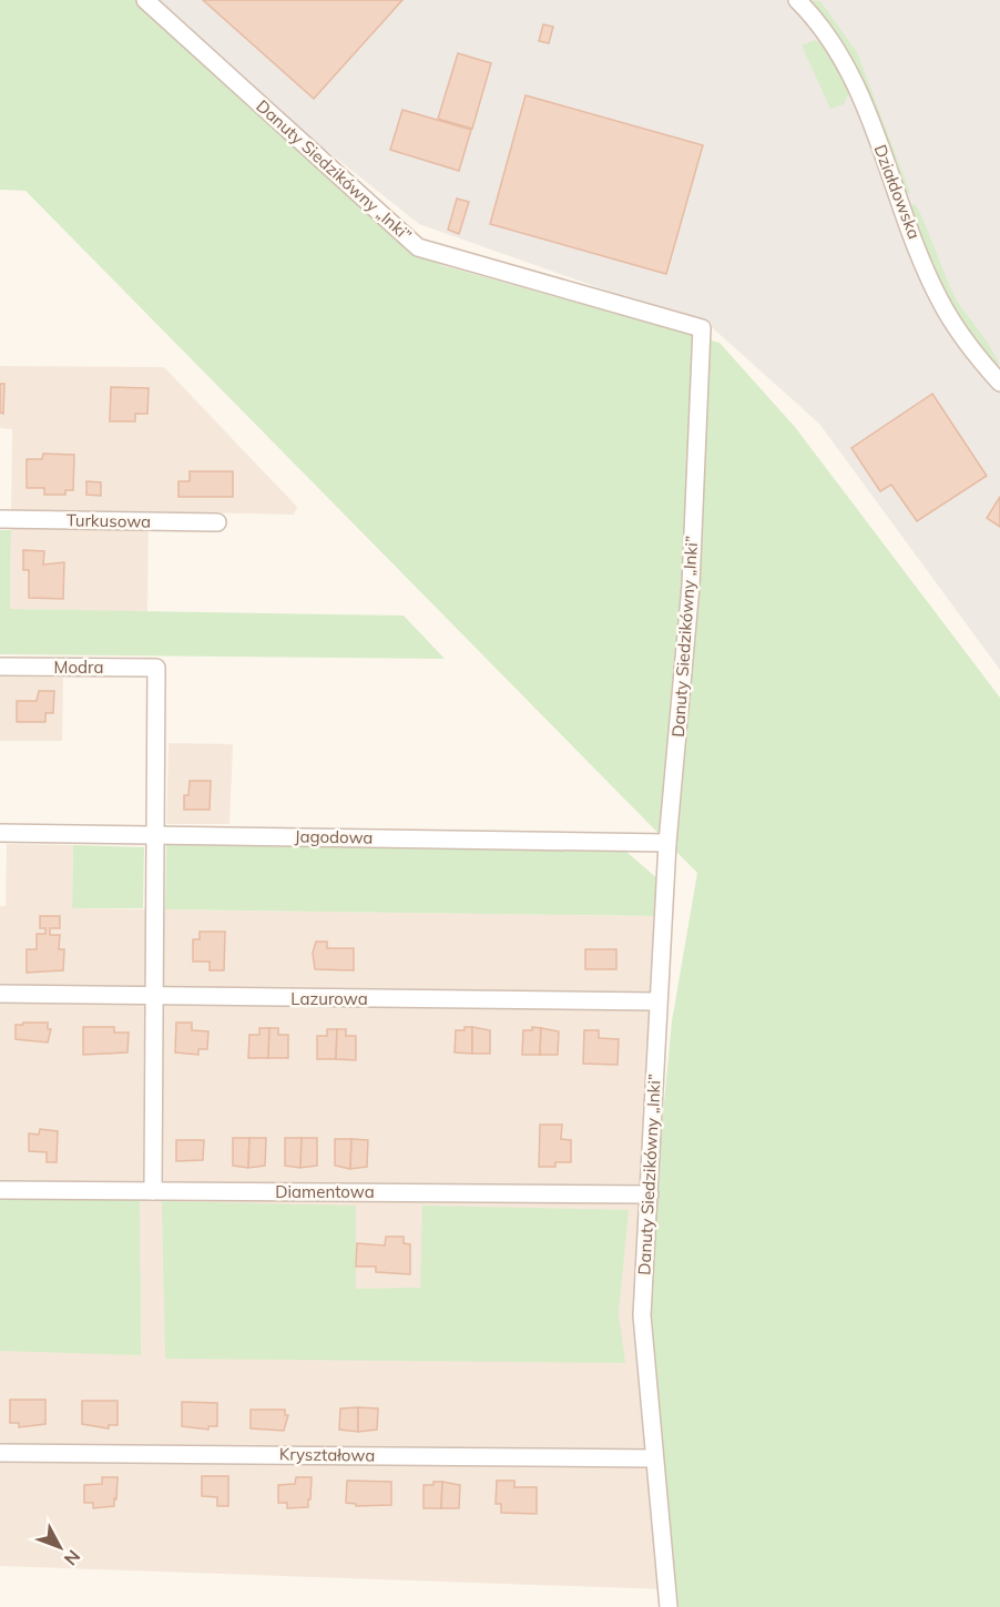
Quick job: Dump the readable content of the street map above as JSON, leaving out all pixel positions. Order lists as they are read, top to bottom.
{
  "streets": {
    "street": [
      "Danuty Siedzikówny „Inki”",
      "Działdowska",
      "Turkusowa",
      "Modra",
      "Jagodowa",
      "Lazurowa",
      "Diamentowa",
      "Kryształowa"
    ]
  },
  "crossings": [
    ["Danuty Siedzikówny „Inki”", "Jagodowa"],
    ["Danuty Siedzikówny „Inki”", "Lazurowa"],
    ["Danuty Siedzikówny „Inki”", "Diamentowa"],
    ["Danuty Siedzikówny „Inki”", "Kryształowa"],
    ["Modra", "Jagodowa"]
  ],
  "north": "bottom right"
}
